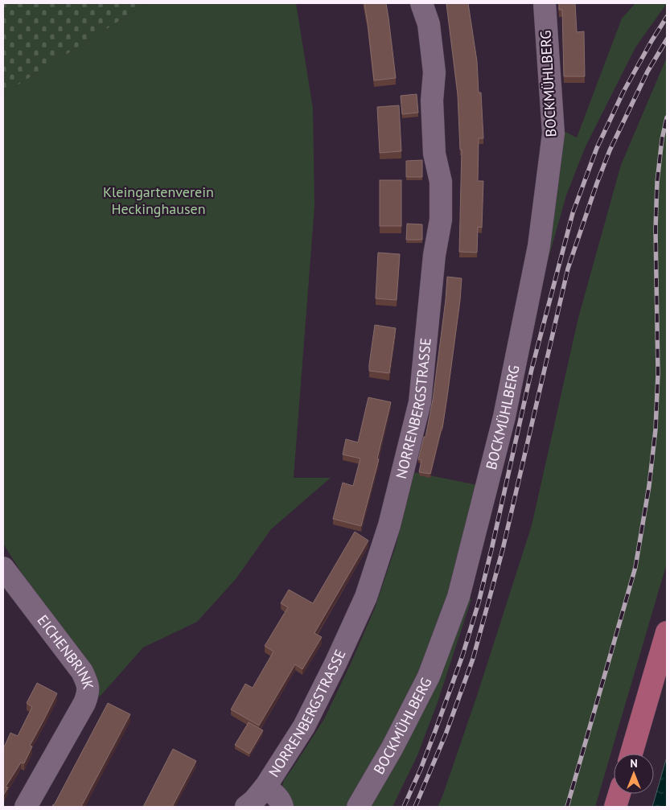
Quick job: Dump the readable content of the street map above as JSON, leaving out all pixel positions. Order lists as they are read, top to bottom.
{
  "streets": {
    "street": ["BOCKMÜHLBERG", "NORRENBERGSTRASSE", "EICHENBRINK"]
  },
  "parks": ["Kleingartenverein Heckinghausen"],
  "north": "top"
}
